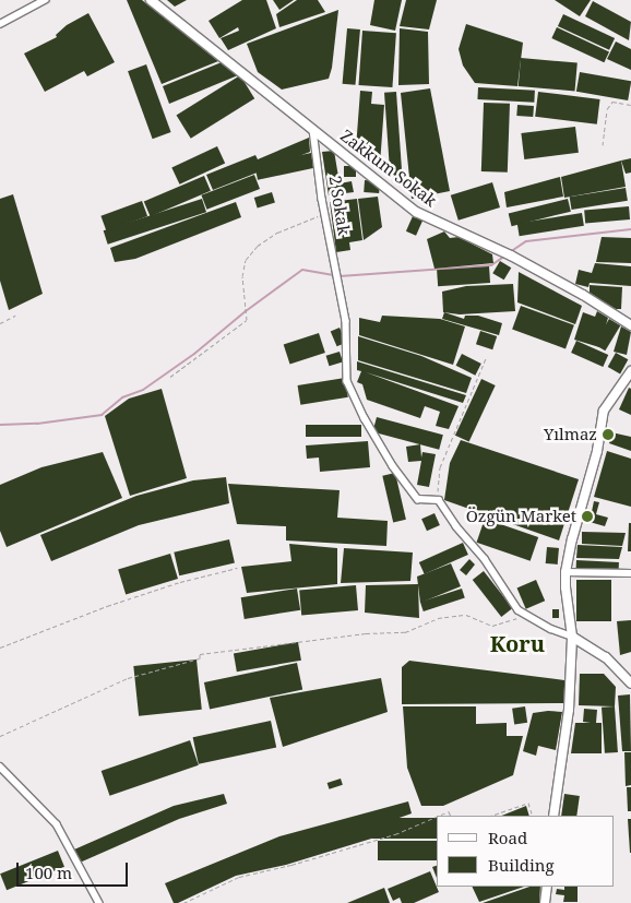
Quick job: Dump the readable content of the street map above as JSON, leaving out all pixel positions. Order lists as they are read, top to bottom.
{
  "streets": {
    "street": ["Zakkum Sokak", "2 Sokak"]
  },
  "crossings": [
    ["Zakkum Sokak", "2 Sokak"]
  ],
  "districts": ["Koru"],
  "places": ["Yılmaz", "Özgün Market"],
  "legend": ["Road", "Building"],
  "scale_bar": "100 m"
}
